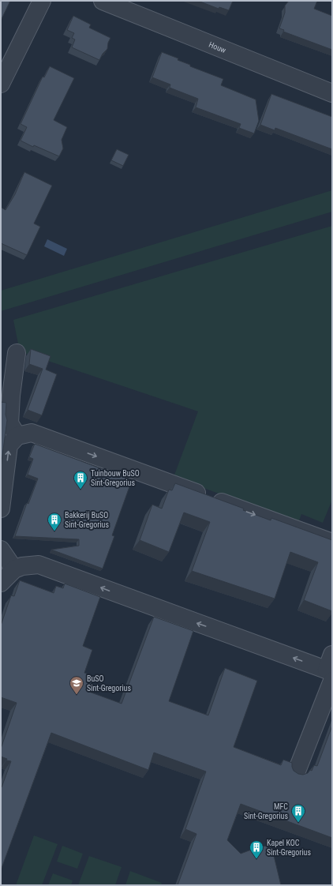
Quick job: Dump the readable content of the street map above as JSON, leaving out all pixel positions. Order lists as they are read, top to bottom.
{
  "streets": {
    "street": ["Houw"]
  },
  "places": {
    "building": [
      "Tuinbouw BuSO Sint-Gregorius",
      "Bakkerij BuSO Sint-Gregorius",
      "MFC Sint-Gregorius",
      "Kapel KOC Sint-Gregorius"
    ],
    "school or university": ["BuSO Sint-Gregorius"]
  }
}
